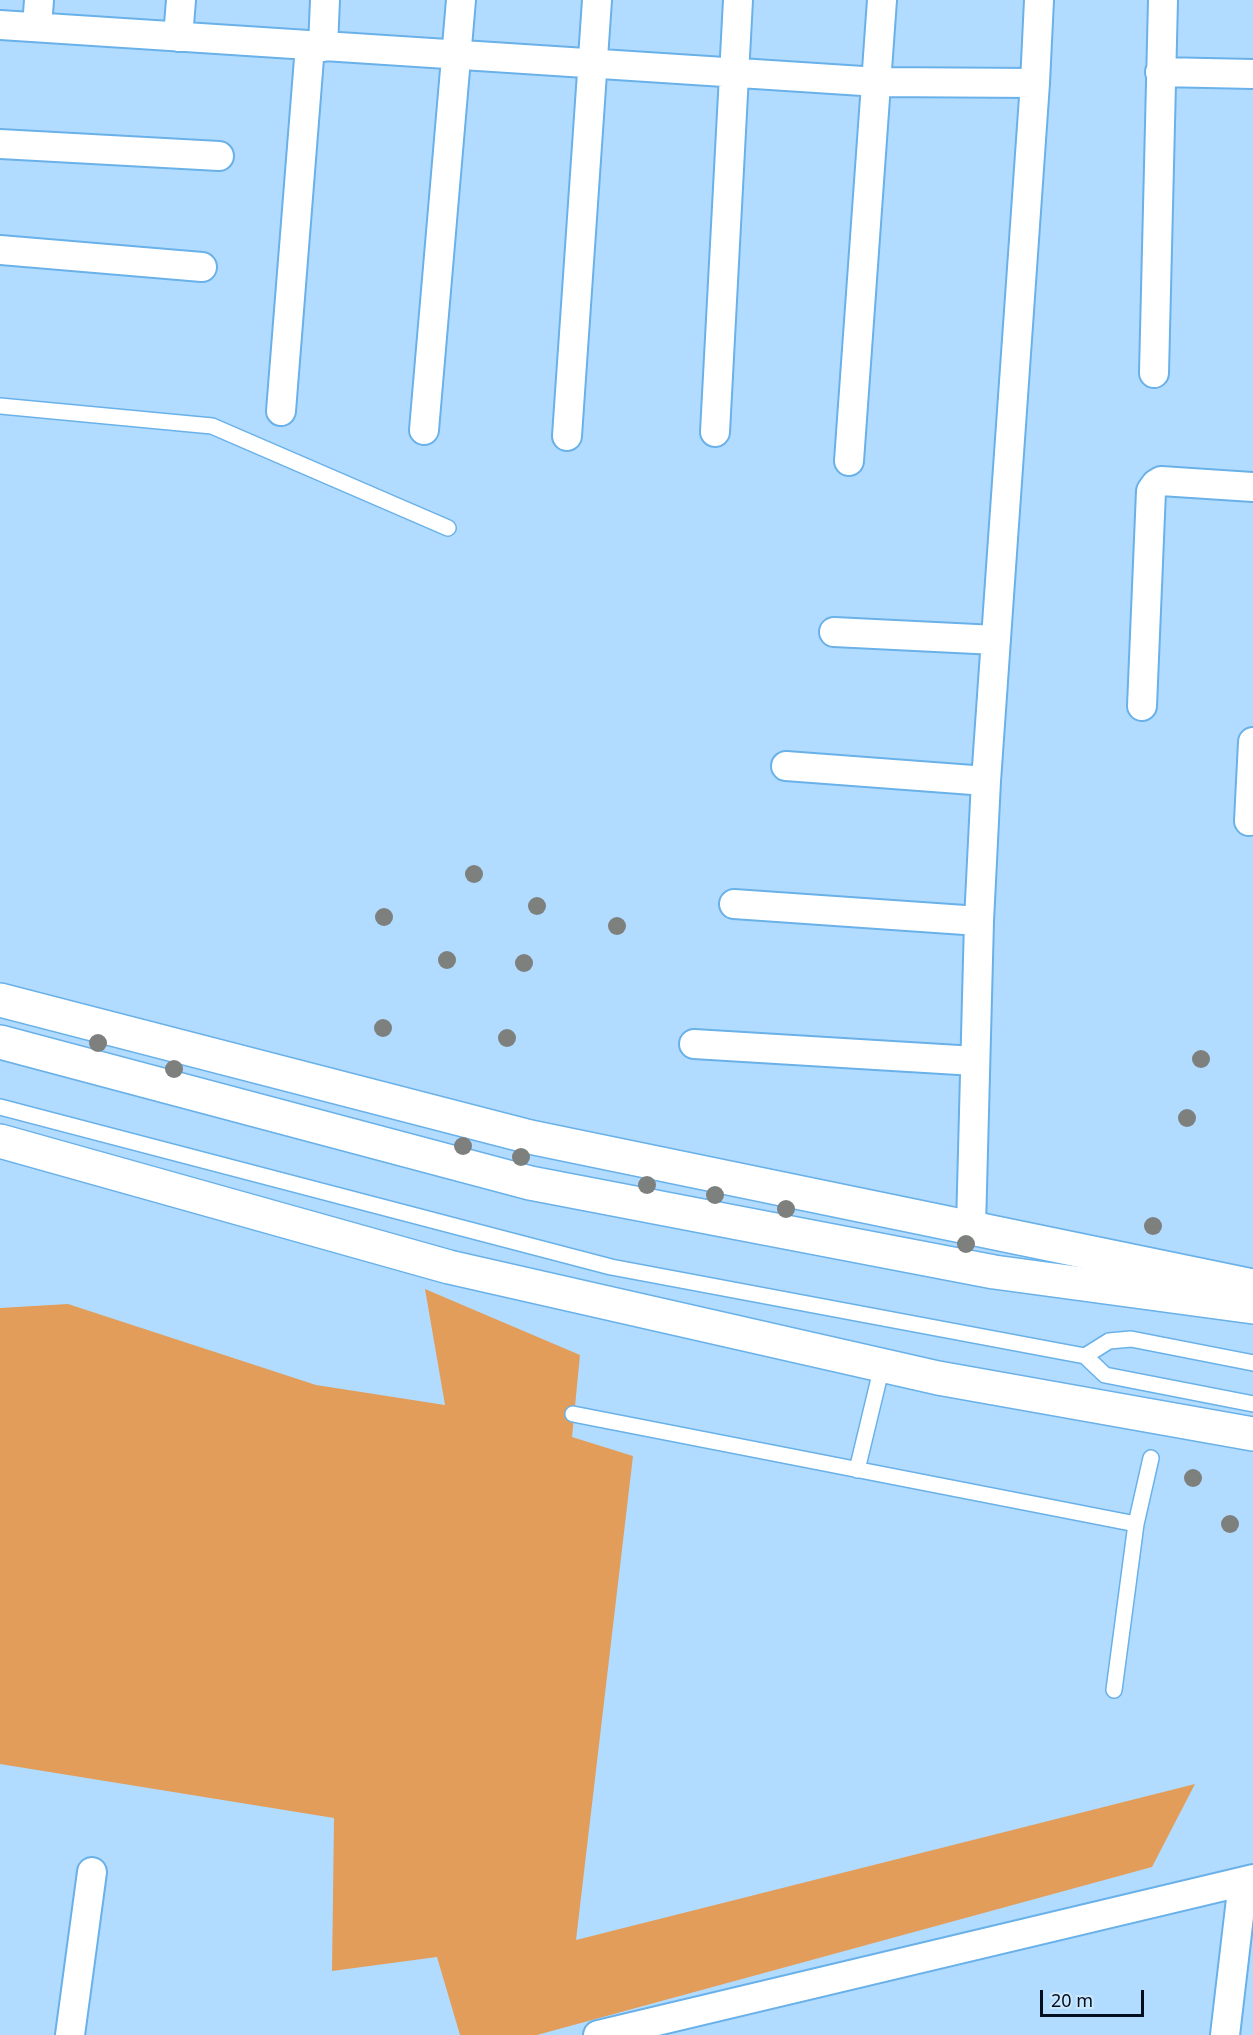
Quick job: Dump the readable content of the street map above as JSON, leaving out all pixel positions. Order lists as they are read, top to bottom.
{
  "scale_bar": "20 m"
}
